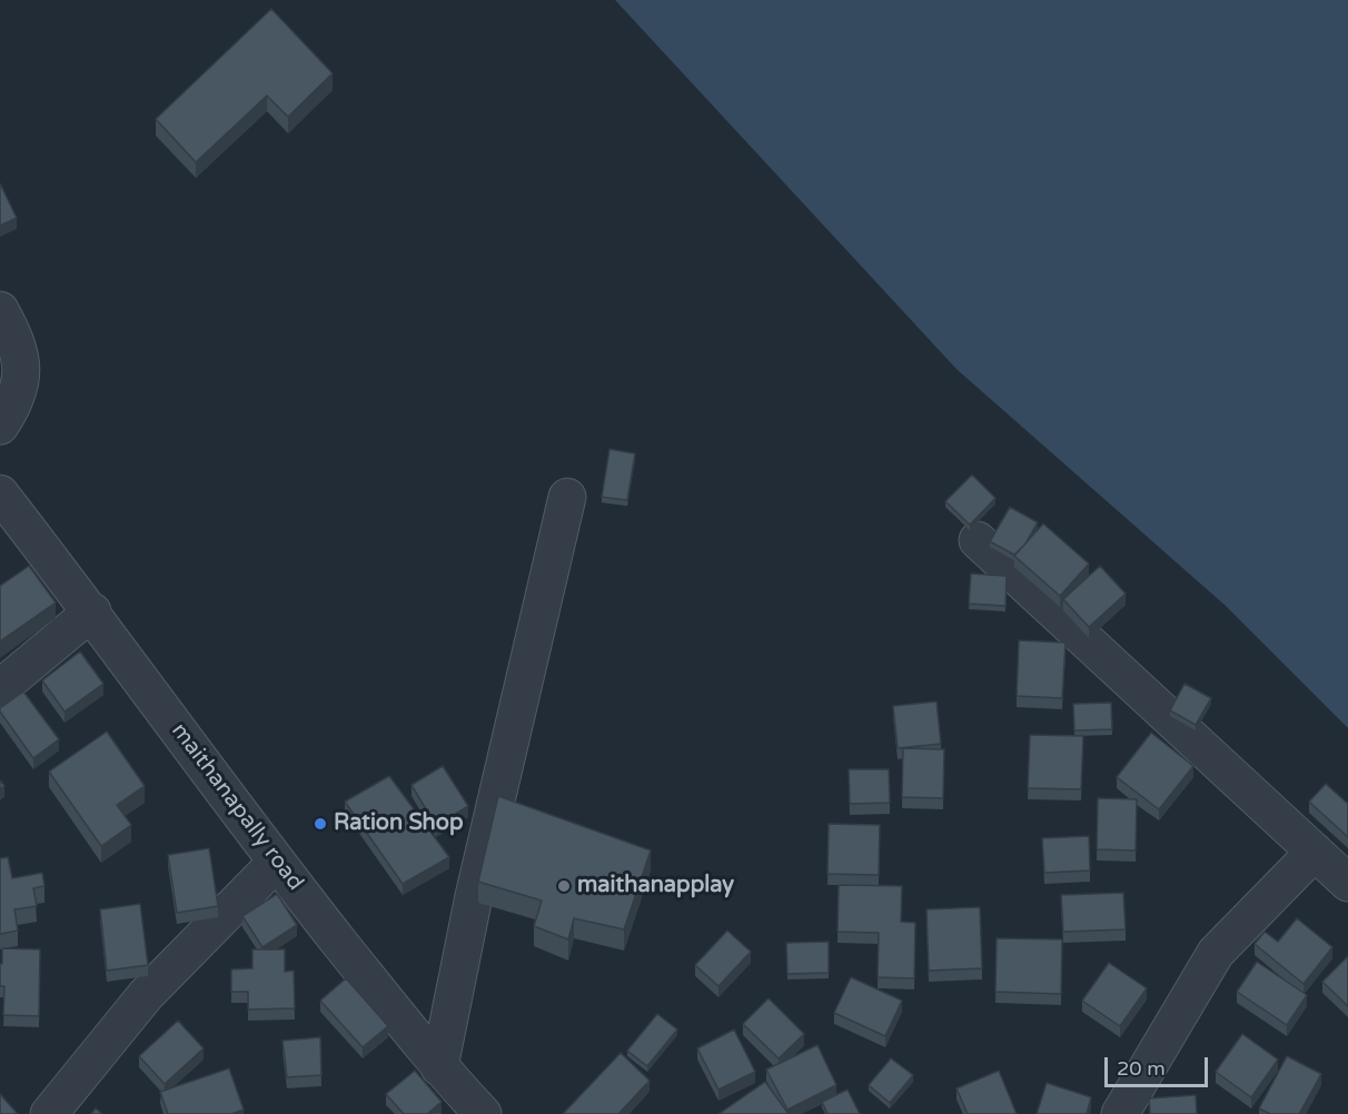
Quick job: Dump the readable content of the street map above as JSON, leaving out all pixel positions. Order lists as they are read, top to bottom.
{
  "streets": {
    "street": ["maithanapally road"]
  },
  "places": ["Ration Shop", "maithanapplay"],
  "scale_bar": "20 m"
}
